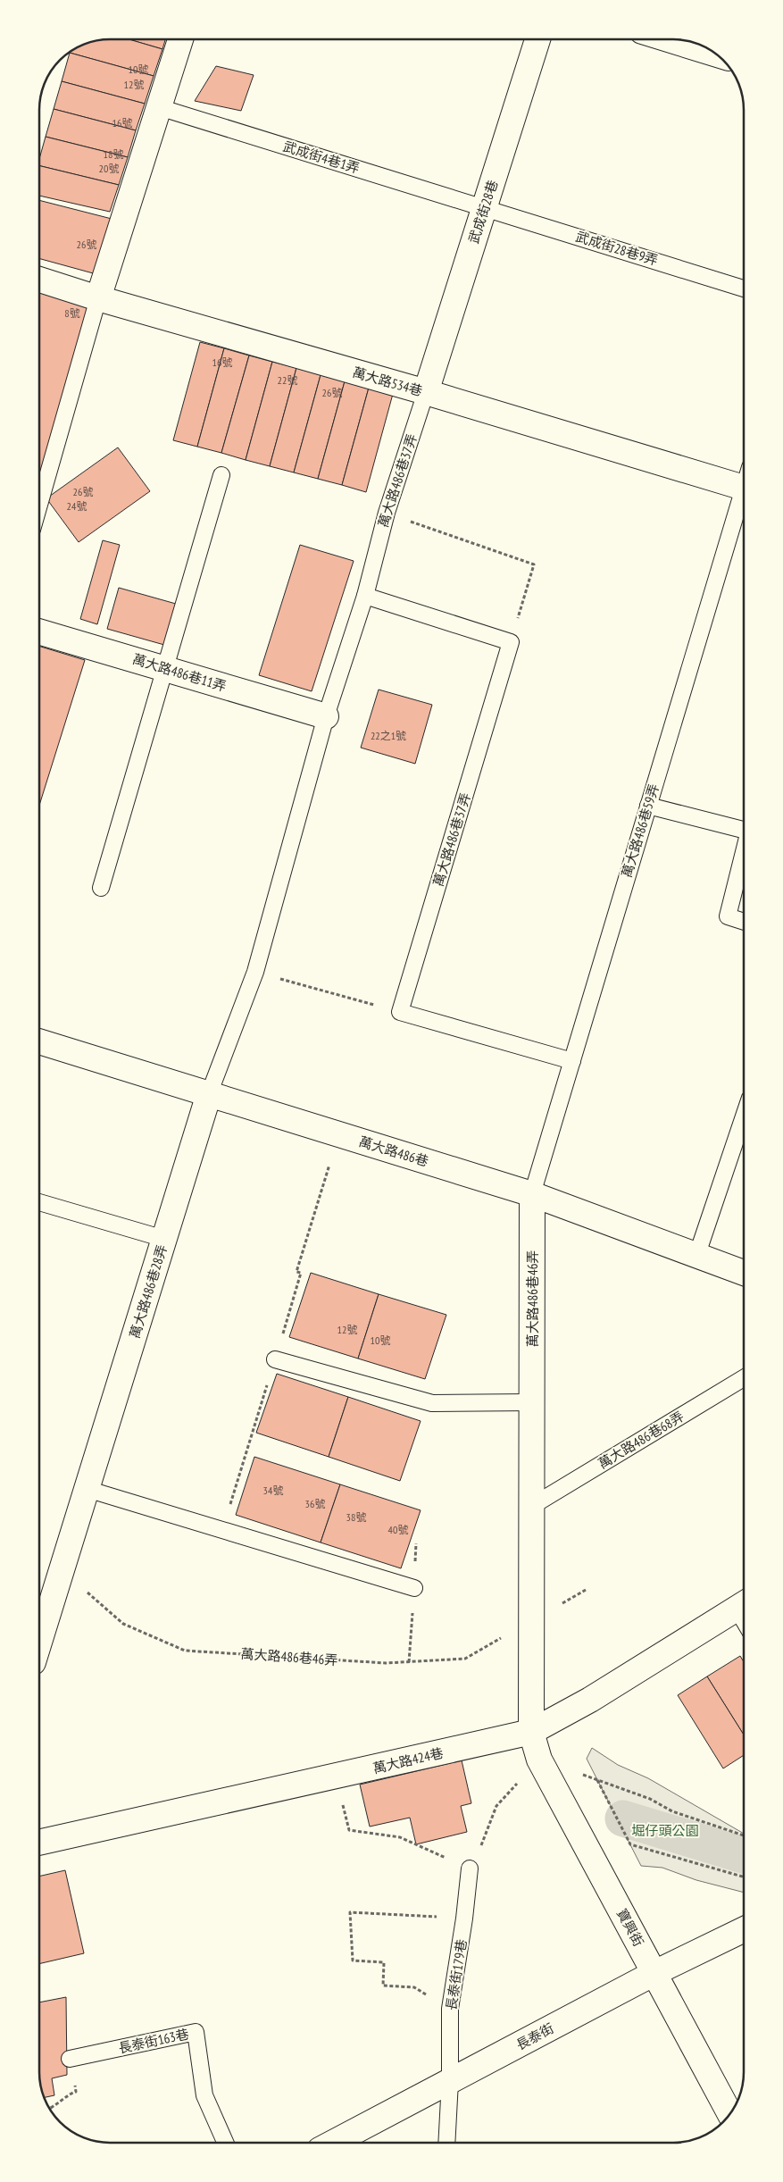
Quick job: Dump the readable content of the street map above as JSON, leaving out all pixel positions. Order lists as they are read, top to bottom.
{
  "streets": {
    "street": [
      "武成街28巷",
      "萬大路534巷",
      "萬大路486巷11弄",
      "萬大路486巷",
      "萬大路486巷28弄",
      "萬大路486巷46弄",
      "萬大路424巷",
      "寶興街",
      "長泰街"
    ],
    "lane": [
      "武成街4巷1弄",
      "武成街28巷9弄",
      "萬大路486巷37弄",
      "萬大路486巷59弄",
      "萬大路486巷68弄",
      "長泰街179巷",
      "長泰街163巷"
    ]
  },
  "crossings": [
    ["武成街4巷1弄", "武成街28巷"],
    ["武成街4巷1弄", "武成街28巷9弄"],
    ["武成街28巷", "武成街28巷9弄"],
    ["武成街28巷", "萬大路534巷"],
    ["武成街28巷", "萬大路486巷37弄"],
    ["萬大路534巷", "萬大路486巷37弄"],
    ["萬大路486巷37弄", "萬大路486巷11弄"],
    ["萬大路486巷37弄", "萬大路486巷"],
    ["萬大路486巷37弄", "萬大路486巷28弄"],
    ["萬大路486巷59弄", "萬大路486巷"],
    ["萬大路486巷59弄", "萬大路486巷46弄"],
    ["萬大路486巷", "萬大路486巷28弄"],
    ["萬大路486巷", "萬大路486巷46弄"],
    ["萬大路486巷28弄", "萬大路486巷46弄"],
    ["萬大路486巷46弄", "萬大路486巷68弄"],
    ["萬大路486巷46弄", "萬大路424巷"],
    ["萬大路486巷46弄", "寶興街"],
    ["萬大路424巷", "寶興街"],
    ["寶興街", "長泰街"],
    ["長泰街179巷", "長泰街"]
  ],
  "parks": ["堀仔頭公園"],
  "house_numbers": [
    "10號",
    "12號",
    "16號",
    "18號",
    "20號",
    "26號",
    "8號",
    "16號",
    "22號",
    "26號",
    "26號",
    "24號",
    "22之1號",
    "12號",
    "10號",
    "34號",
    "36號",
    "38號",
    "40號"
  ]
}
